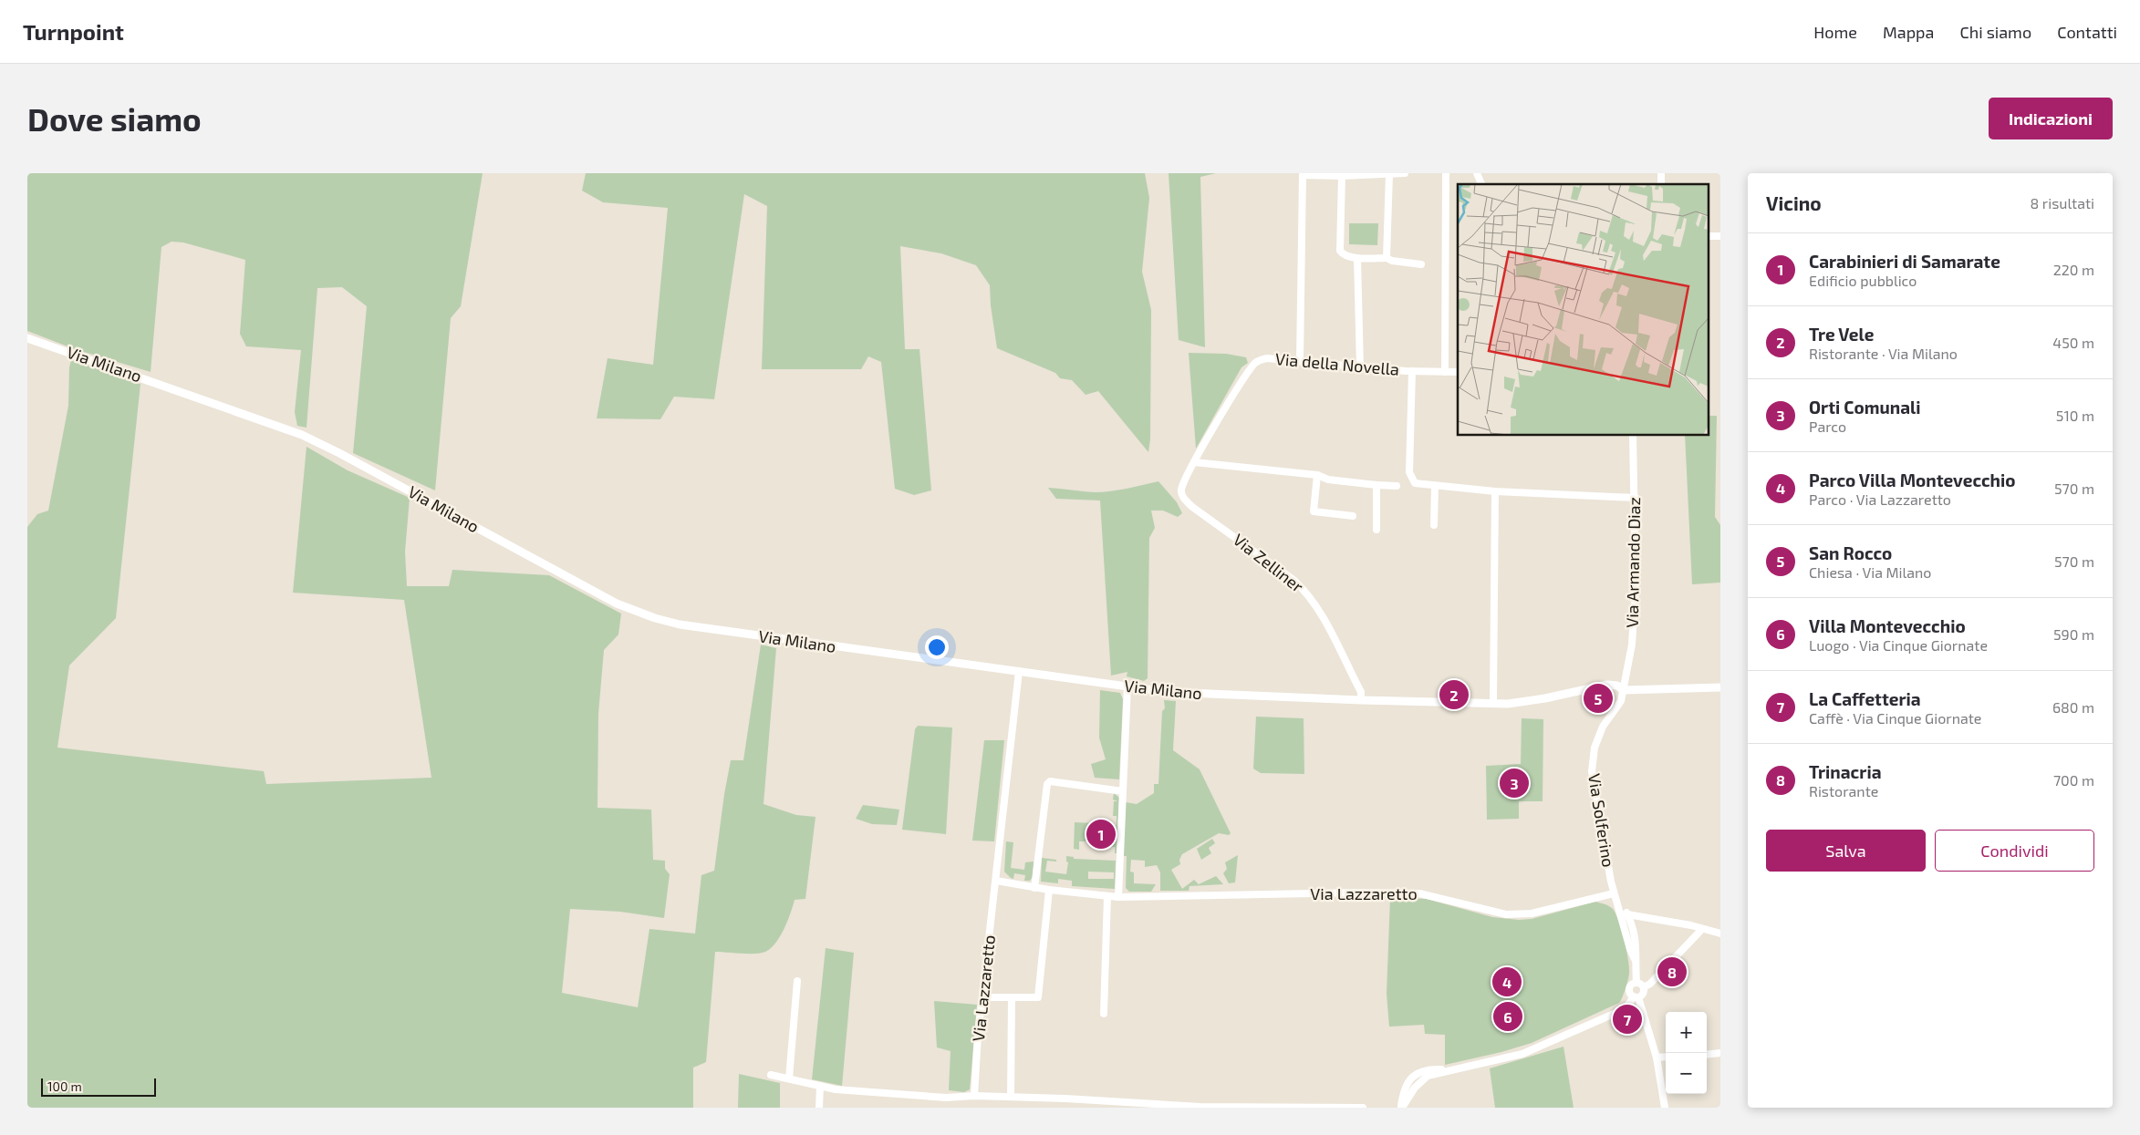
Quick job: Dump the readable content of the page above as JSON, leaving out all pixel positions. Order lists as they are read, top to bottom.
{
  "streets": {
    "street": [
      "Via Milano",
      "Via della Novella",
      "Via Armando Diaz",
      "Via Zelliner",
      "Via Solferino",
      "Via Lazzaretto"
    ]
  },
  "crossings": [
    ["Via Milano", "Via Armando Diaz"],
    ["Via Milano", "Via Zelliner"],
    ["Via Milano", "Via Solferino"],
    ["Via Milano", "Via Lazzaretto"],
    ["Via della Novella", "Via Zelliner"],
    ["Via Armando Diaz", "Via Solferino"],
    ["Via Solferino", "Via Lazzaretto"]
  ],
  "scale_bar": "100 m",
  "page": {
    "header": "Turnpoint",
    "nav": [
      "Home",
      "Mappa",
      "Chi siamo",
      "Contatti"
    ],
    "buttons": [
      "Indicazioni",
      ["Salva", "Condividi"]
    ],
    "title": "Dove siamo",
    "heading": ["Vicino", "8 risultati"],
    "list": [
      {
        "mark": "1",
        "name": "Carabinieri di Samarate",
        "note": "Edificio pubblico",
        "value": "220 m"
      },
      {
        "mark": "2",
        "name": "Tre Vele",
        "note": "Ristorante · Via Milano",
        "value": "450 m"
      },
      {
        "mark": "3",
        "name": "Orti Comunali",
        "note": "Parco",
        "value": "510 m"
      },
      {
        "mark": "4",
        "name": "Parco Villa Montevecchio",
        "note": "Parco · Via Lazzaretto",
        "value": "570 m"
      },
      {
        "mark": "5",
        "name": "San Rocco",
        "note": "Chiesa · Via Milano",
        "value": "570 m"
      },
      {
        "mark": "6",
        "name": "Villa Montevecchio",
        "note": "Luogo · Via Cinque Giornate",
        "value": "590 m"
      },
      {
        "mark": "7",
        "name": "La Caffetteria",
        "note": "Caffè · Via Cinque Giornate",
        "value": "680 m"
      },
      {
        "mark": "8",
        "name": "Trinacria",
        "note": "Ristorante",
        "value": "700 m"
      }
    ],
    "pins": [
      "2",
      "5",
      "3",
      "1",
      "8",
      "4",
      "6",
      "7"
    ],
    "map_buttons": ["+", "−"],
    "scale": "100 m"
  }
}
